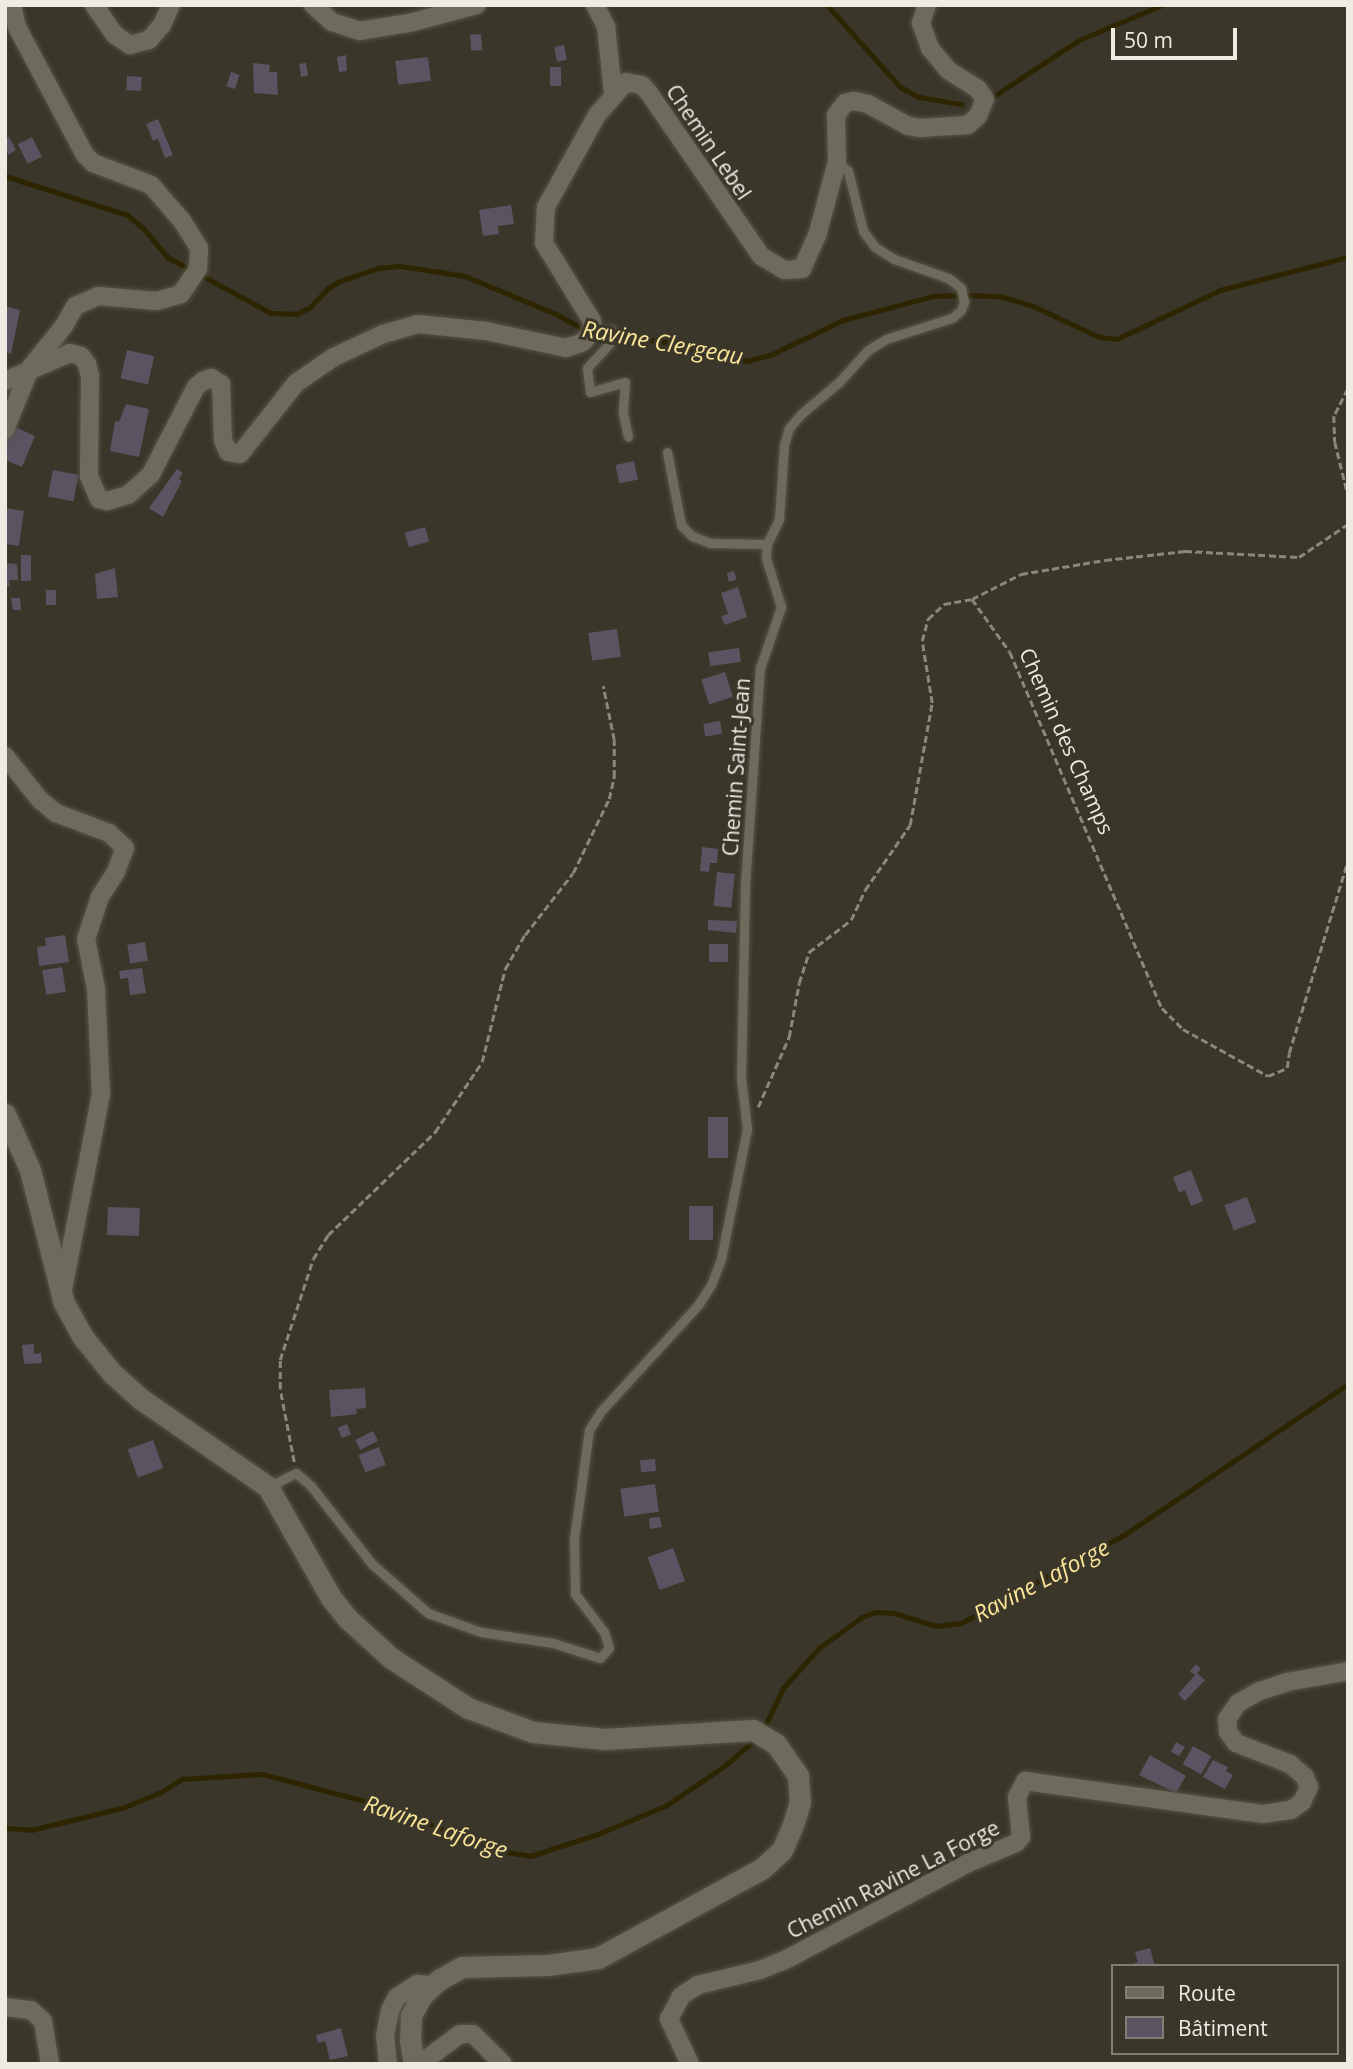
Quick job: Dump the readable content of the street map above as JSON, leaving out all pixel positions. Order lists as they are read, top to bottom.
{
  "streets": {
    "street": ["Chemin Lebel", "Chemin Ravine La Forge"],
    "lane": ["Chemin Saint-Jean"],
    "path": ["Chemin des Champs"]
  },
  "crossings": [
    ["Chemin Lebel", "Chemin Saint-Jean"]
  ],
  "water": ["Ravine Clergeau", "Ravine Laforge"],
  "legend": ["Route", "Bâtiment"],
  "scale_bar": "50 m"
}
